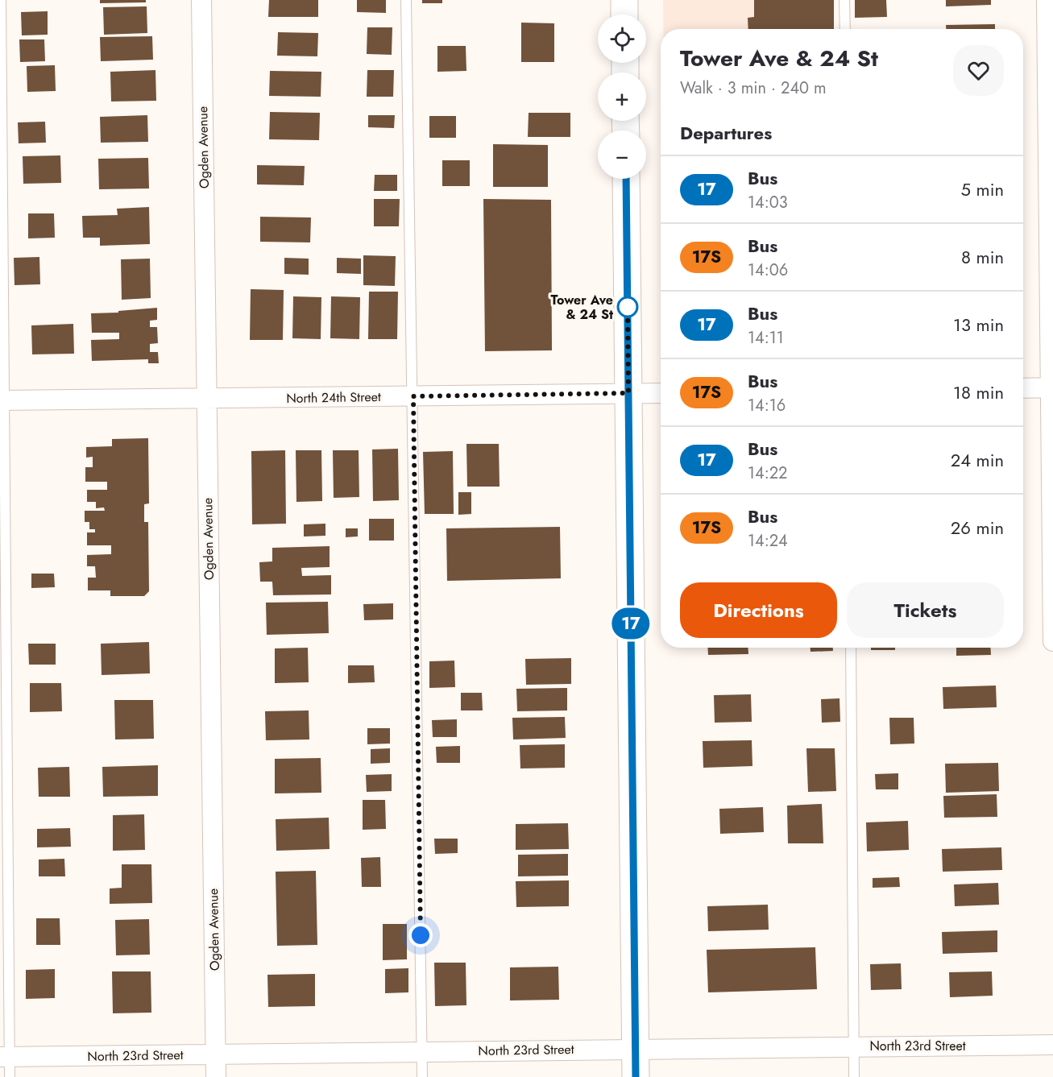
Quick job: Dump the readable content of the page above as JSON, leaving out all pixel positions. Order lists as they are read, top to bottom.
{
  "streets": {
    "street": ["Ogden Avenue", "North 24th Street", "North 23rd Street"]
  },
  "crossings": [
    ["Ogden Avenue", "North 24th Street"],
    ["Ogden Avenue", "North 23rd Street"]
  ],
  "places": ["Tower Ave & 24 St"],
  "lines": ["bus line 17"],
  "page": {
    "on_map": "17",
    "map_buttons": ["+", "−"],
    "heading": [
      ["Tower Ave & 24 St", "Walk · 3 min · 240 m"],
      "Departures"
    ],
    "list": [
      {
        "mark": "17",
        "name": "Bus",
        "note": "14:03",
        "value": "5 min"
      },
      {
        "mark": "17S",
        "name": "Bus",
        "note": "14:06",
        "value": "8 min"
      },
      {
        "mark": "17",
        "name": "Bus",
        "note": "14:11",
        "value": "13 min"
      },
      {
        "mark": "17S",
        "name": "Bus",
        "note": "14:16",
        "value": "18 min"
      },
      {
        "mark": "17",
        "name": "Bus",
        "note": "14:22",
        "value": "24 min"
      },
      {
        "mark": "17S",
        "name": "Bus",
        "note": "14:24",
        "value": "26 min"
      }
    ],
    "buttons": ["Directions", "Tickets"]
  }
}
